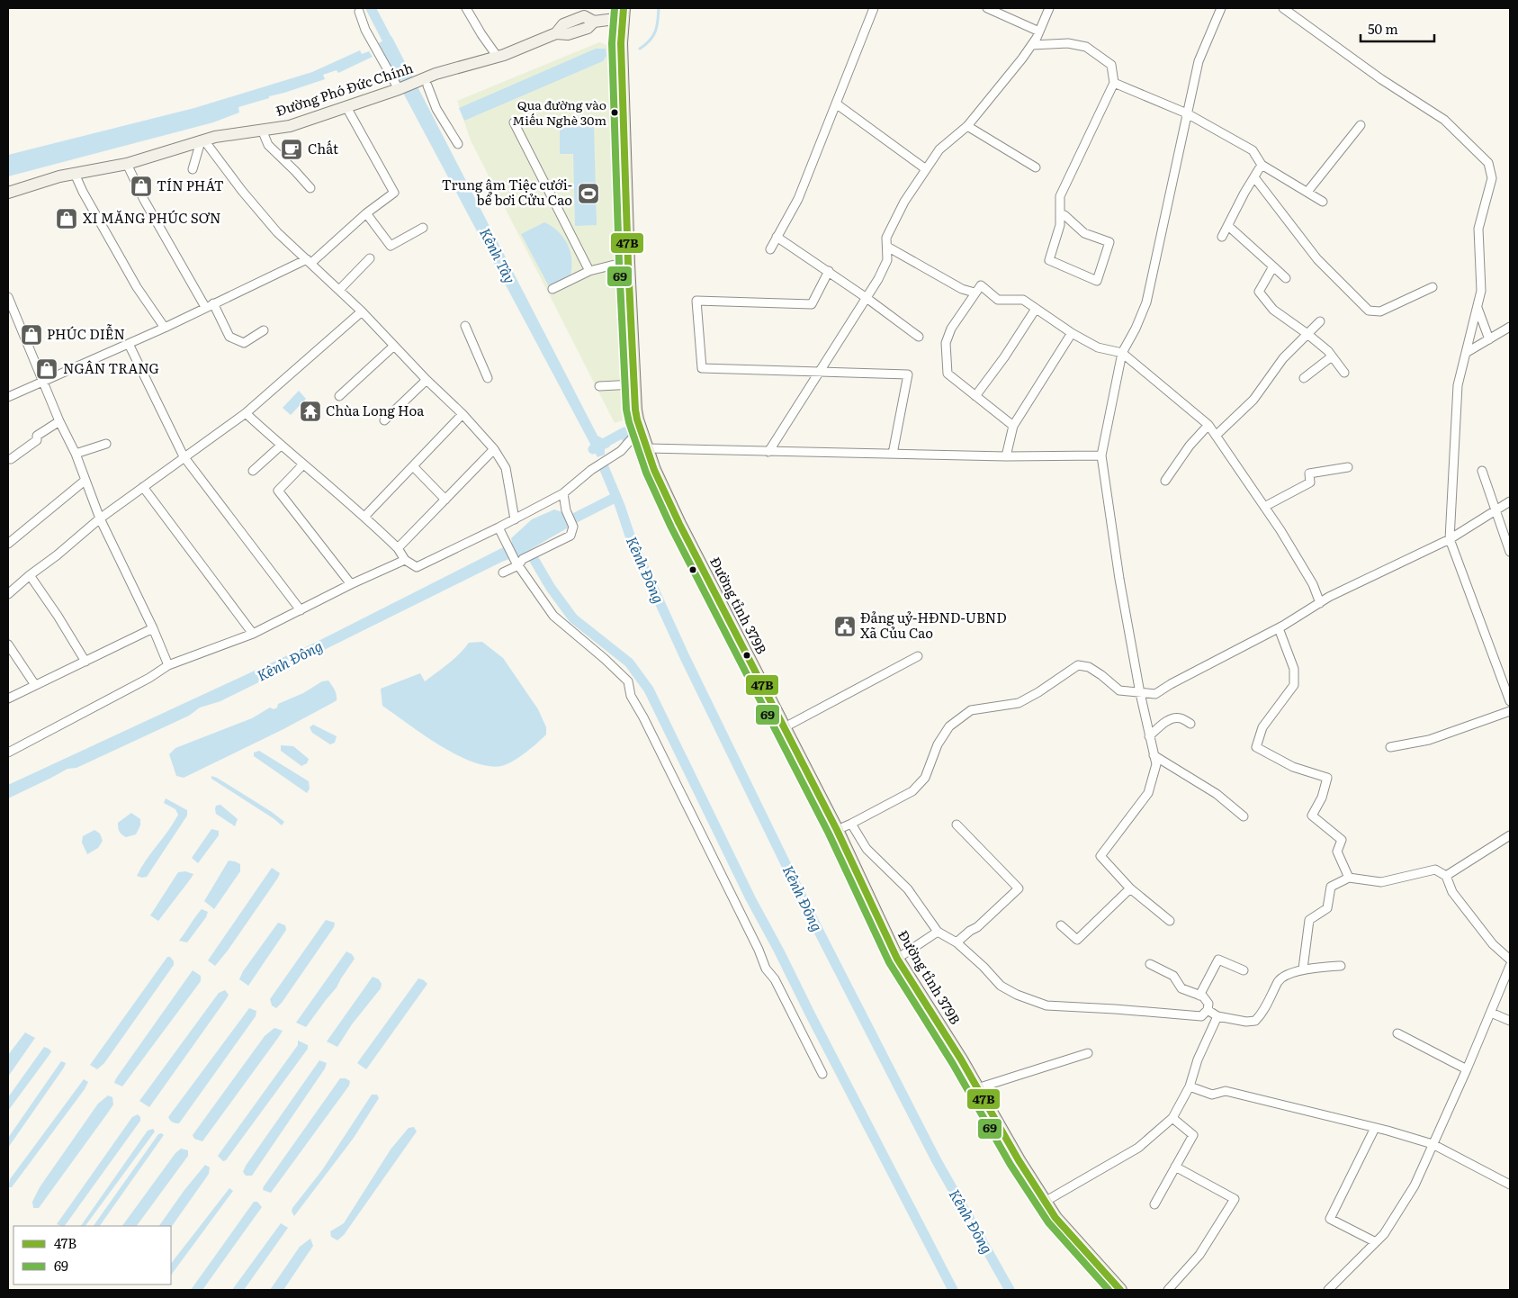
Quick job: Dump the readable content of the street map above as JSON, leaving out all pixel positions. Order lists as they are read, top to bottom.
{
  "streets": {
    "main road": ["Đường Phó Đức Chính", "Đường tỉnh 379B"]
  },
  "crossings": [
    ["Đường Phó Đức Chính", "Đường tỉnh 379B"]
  ],
  "water": ["Kênh Tây", "Kênh Đông"],
  "places": {
    "other": ["Qua đường vào Miếu Nghè 30m"],
    "cafe": ["Chất"],
    "shop": [
      "TÍN PHÁT",
      "XI MĂNG PHÚC SƠN",
      "PHÚC DIỄN",
      "NGÂN TRANG"
    ],
    "sports": ["Trung âm Tiệc cưới- bể bơi Cửu Cao"],
    "temple": ["Chùa Long Hoa"],
    "public building": ["Đảng uỷ-HĐND-UBND Xã Củu Cao"]
  },
  "lines": ["transit line 47B", "transit line 69"],
  "legend": ["47B", "69"],
  "scale_bar": "50 m"
}
